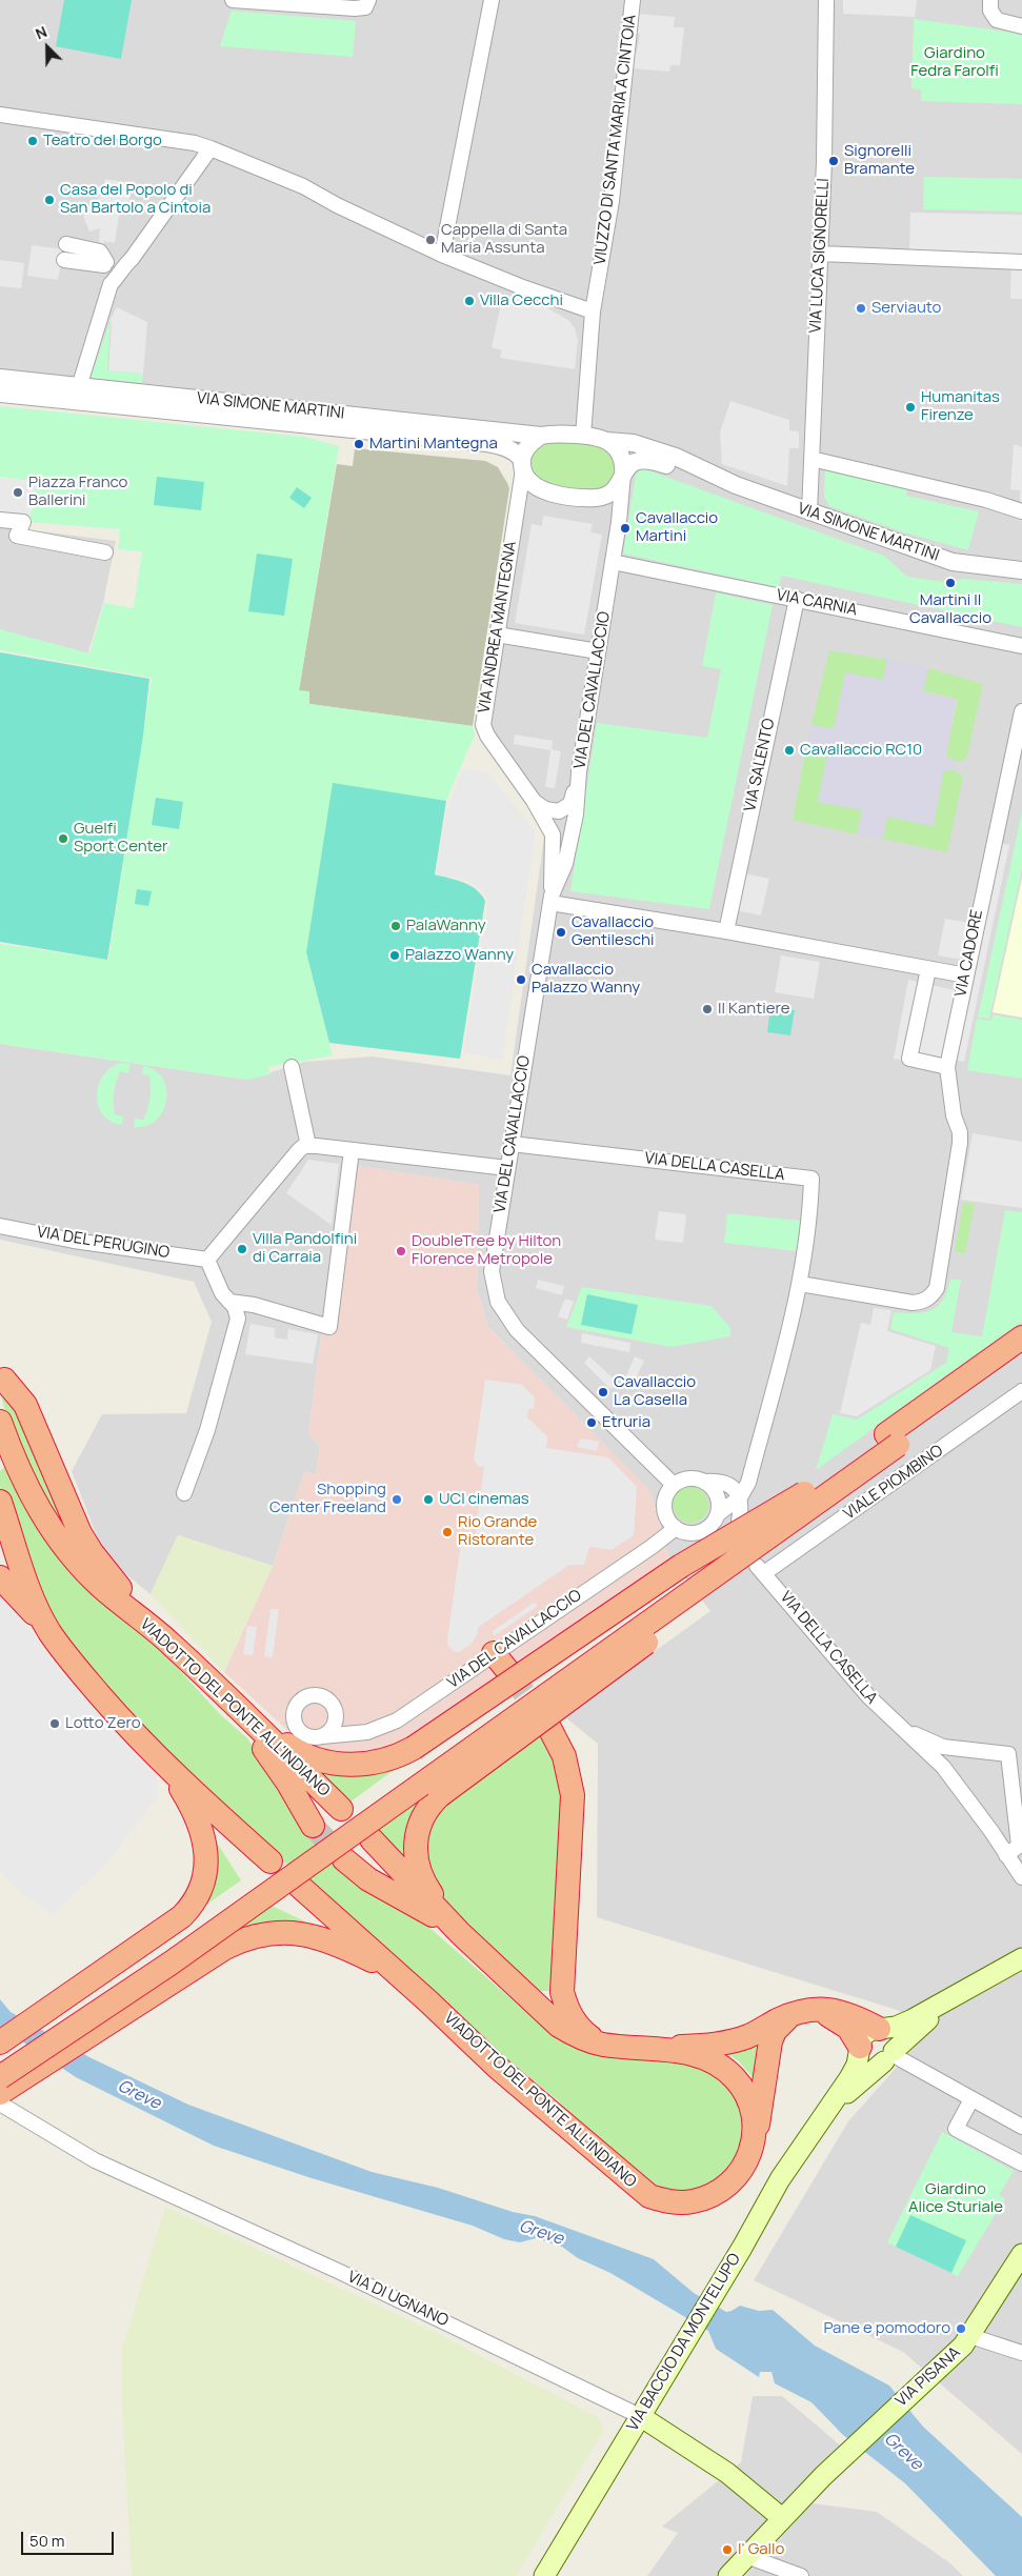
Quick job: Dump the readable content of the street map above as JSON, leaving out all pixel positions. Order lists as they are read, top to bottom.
{
  "streets": {
    "highway": ["VIADOTTO DEL PONTE ALL'INDIANO"],
    "main road": ["VIA DI UGNANO", "VIA BACCIO DA MONTELUPO", "VIA PISANA"],
    "street": [
      "VIUZZO DI SANTA MARIA A CINTOIA",
      "VIA LUCA SIGNORELLI",
      "VIA SIMONE MARTINI",
      "VIA CARNIA",
      "VIA ANDREA MANTEGNA",
      "VIA DEL CAVALLACCIO",
      "VIA SALENTO",
      "VIA CADORE",
      "VIA DELLA CASELLA",
      "VIA DEL PERUGINO",
      "VIALE PIOMBINO"
    ]
  },
  "crossings": [
    ["VIUZZO DI SANTA MARIA A CINTOIA", "VIA SIMONE MARTINI"],
    ["VIUZZO DI SANTA MARIA A CINTOIA", "VIA ANDREA MANTEGNA"],
    ["VIUZZO DI SANTA MARIA A CINTOIA", "VIA DEL CAVALLACCIO"],
    ["VIA LUCA SIGNORELLI", "VIA SIMONE MARTINI"],
    ["VIA SIMONE MARTINI", "VIA ANDREA MANTEGNA"],
    ["VIA SIMONE MARTINI", "VIA DEL CAVALLACCIO"],
    ["VIA CARNIA", "VIA DEL CAVALLACCIO"],
    ["VIA CARNIA", "VIA SALENTO"],
    ["VIA ANDREA MANTEGNA", "VIA DEL CAVALLACCIO"],
    ["VIA DEL CAVALLACCIO", "VIA DELLA CASELLA"],
    ["VIA DELLA CASELLA", "VIALE PIOMBINO"],
    ["VIA DI UGNANO", "VIA BACCIO DA MONTELUPO"],
    ["VIA DI UGNANO", "VIA PISANA"]
  ],
  "water": ["Greve"],
  "parks": ["Giardino Fedra Farolfi", "Giardino Alice Sturiale"],
  "places": [
    "Teatro del Borgo",
    "Signorelli Bramante",
    "Casa del Popolo di San Bartolo a Cintoia",
    "Cappella di Santa Maria Assunta",
    "Villa Cecchi",
    "Serviauto",
    "Humanitas Firenze",
    "Martini Mantegna",
    "Piazza Franco Ballerini",
    "Cavallaccio Martini",
    "Martini Il Cavallaccio",
    "Cavallaccio RC10",
    "Guelfi Sport Center",
    "PalaWanny",
    "Cavallaccio Gentileschi",
    "Palazzo Wanny",
    "Cavallaccio Palazzo Wanny",
    "Il Kantiere",
    "Villa Pandolfini di Carraia",
    "DoubleTree by Hilton Florence Metropole",
    "Cavallaccio La Casella",
    "Etruria",
    "Shopping Center Freeland",
    "UCI cinemas",
    "Rio Grande Ristorante",
    "Lotto Zero",
    "Pane e pomodoro",
    "I' Gallo"
  ],
  "scale_bar": "50 m",
  "north": "top left"
}
